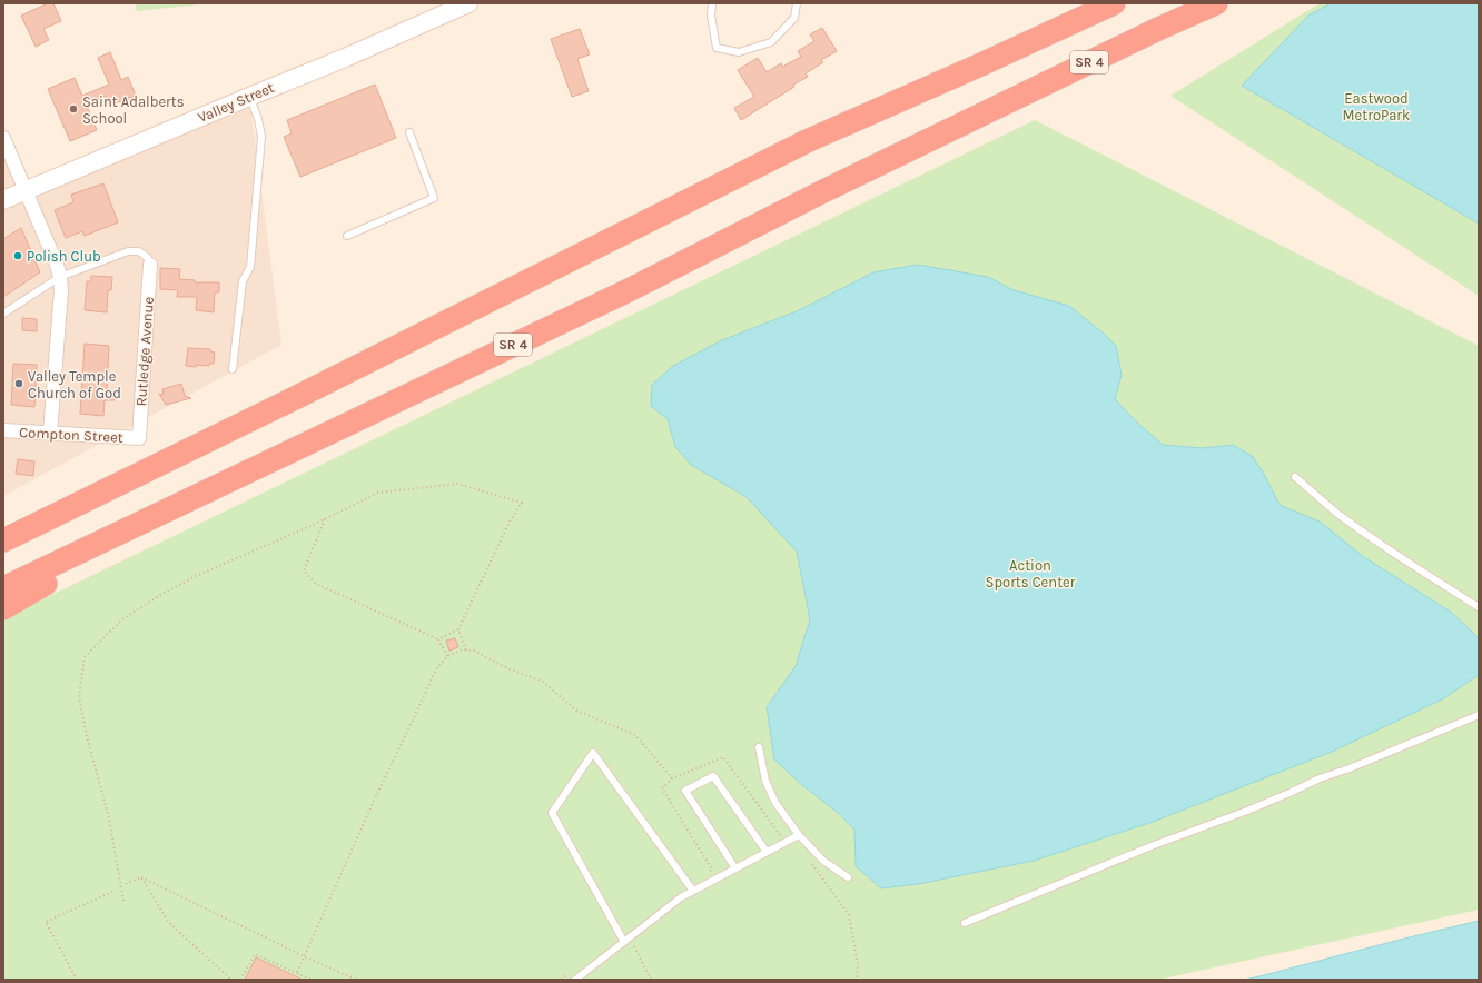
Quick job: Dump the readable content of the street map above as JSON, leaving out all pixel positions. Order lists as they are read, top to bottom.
{
  "streets": {
    "highway": ["SR 4"],
    "street": ["Valley Street", "Rutledge Avenue", "Compton Street"]
  },
  "crossings": [
    ["Rutledge Avenue", "Compton Street"]
  ],
  "parks": ["Eastwood MetroPark", "Action Sports Center"],
  "places": ["Saint Adalberts School", "Polish Club", "Valley Temple Church of God"]
}
